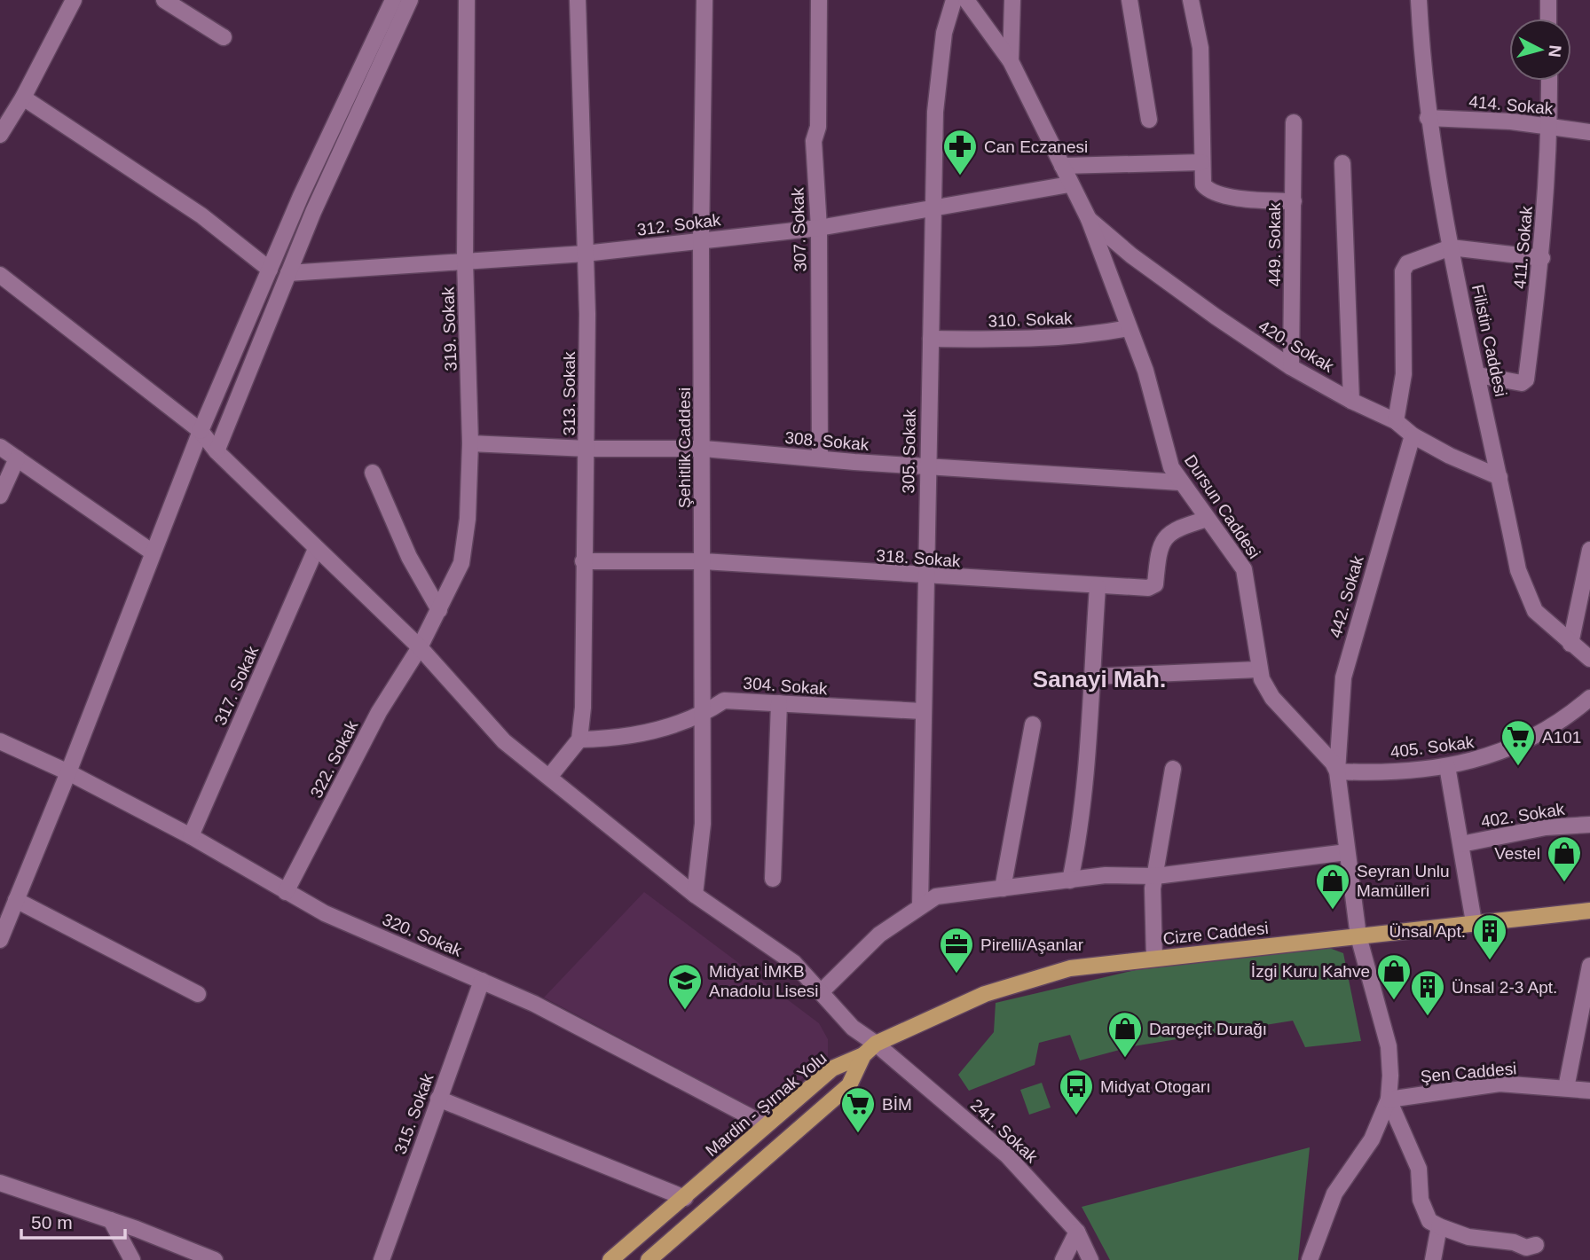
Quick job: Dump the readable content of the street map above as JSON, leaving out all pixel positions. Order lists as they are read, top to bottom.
{
  "streets": {
    "main road": ["Cizre Caddesi", "Mardin - Şırnak Yolu"],
    "street": [
      "414. Sokak",
      "312. Sokak",
      "307. Sokak",
      "449. Sokak",
      "411. Sokak",
      "310. Sokak",
      "319. Sokak",
      "Filistin Caddesi",
      "420. Sokak",
      "313. Sokak",
      "308. Sokak",
      "Şehitlik Caddesi",
      "305. Sokak",
      "Dursun Caddesi",
      "318. Sokak",
      "442. Sokak",
      "317. Sokak",
      "304. Sokak",
      "405. Sokak",
      "322. Sokak",
      "402. Sokak",
      "320. Sokak",
      "Şen Caddesi",
      "315. Sokak",
      "241. Sokak"
    ]
  },
  "crossings": [
    ["414. Sokak", "411. Sokak"],
    ["414. Sokak", "Filistin Caddesi"],
    ["312. Sokak", "307. Sokak"],
    ["312. Sokak", "319. Sokak"],
    ["312. Sokak", "313. Sokak"],
    ["312. Sokak", "Şehitlik Caddesi"],
    ["312. Sokak", "305. Sokak"],
    ["312. Sokak", "Dursun Caddesi"],
    ["307. Sokak", "308. Sokak"],
    ["449. Sokak", "420. Sokak"],
    ["411. Sokak", "Filistin Caddesi"],
    ["310. Sokak", "305. Sokak"],
    ["310. Sokak", "Dursun Caddesi"],
    ["319. Sokak", "308. Sokak"],
    ["319. Sokak", "322. Sokak"],
    ["319. Sokak", "241. Sokak"],
    ["Filistin Caddesi", "420. Sokak"],
    ["420. Sokak", "Dursun Caddesi"],
    ["420. Sokak", "442. Sokak"],
    ["313. Sokak", "308. Sokak"],
    ["313. Sokak", "318. Sokak"],
    ["313. Sokak", "304. Sokak"],
    ["308. Sokak", "Şehitlik Caddesi"],
    ["308. Sokak", "305. Sokak"],
    ["308. Sokak", "Dursun Caddesi"],
    ["Şehitlik Caddesi", "318. Sokak"],
    ["Şehitlik Caddesi", "304. Sokak"],
    ["Şehitlik Caddesi", "241. Sokak"],
    ["305. Sokak", "318. Sokak"],
    ["305. Sokak", "304. Sokak"],
    ["Dursun Caddesi", "318. Sokak"],
    ["Dursun Caddesi", "442. Sokak"],
    ["Dursun Caddesi", "405. Sokak"],
    ["Dursun Caddesi", "Cizre Caddesi"],
    ["Dursun Caddesi", "Şen Caddesi"],
    ["442. Sokak", "405. Sokak"],
    ["317. Sokak", "320. Sokak"],
    ["317. Sokak", "241. Sokak"],
    ["322. Sokak", "320. Sokak"],
    ["322. Sokak", "241. Sokak"],
    ["Cizre Caddesi", "Mardin - Şırnak Yolu"],
    ["Cizre Caddesi", "241. Sokak"],
    ["320. Sokak", "Mardin - Şırnak Yolu"],
    ["320. Sokak", "315. Sokak"]
  ],
  "districts": ["Sanayi Mah."],
  "places": {
    "pharmacy": ["Can Eczanesi"],
    "supermarket": ["A101", "BİM"],
    "shop": [
      "Vestel",
      "Seyran Unlu Mamülleri",
      "İzgi Kuru Kahve",
      "Dargeçit Durağı"
    ],
    "building": ["Ünsal Apt.", "Ünsal 2-3 Apt."],
    "office": ["Pirelli/Aşanlar"],
    "school or university": ["Midyat İMKB Anadolu Lisesi"],
    "bus stop": ["Midyat Otogarı"]
  },
  "scale_bar": "50 m",
  "north": "right"
}
